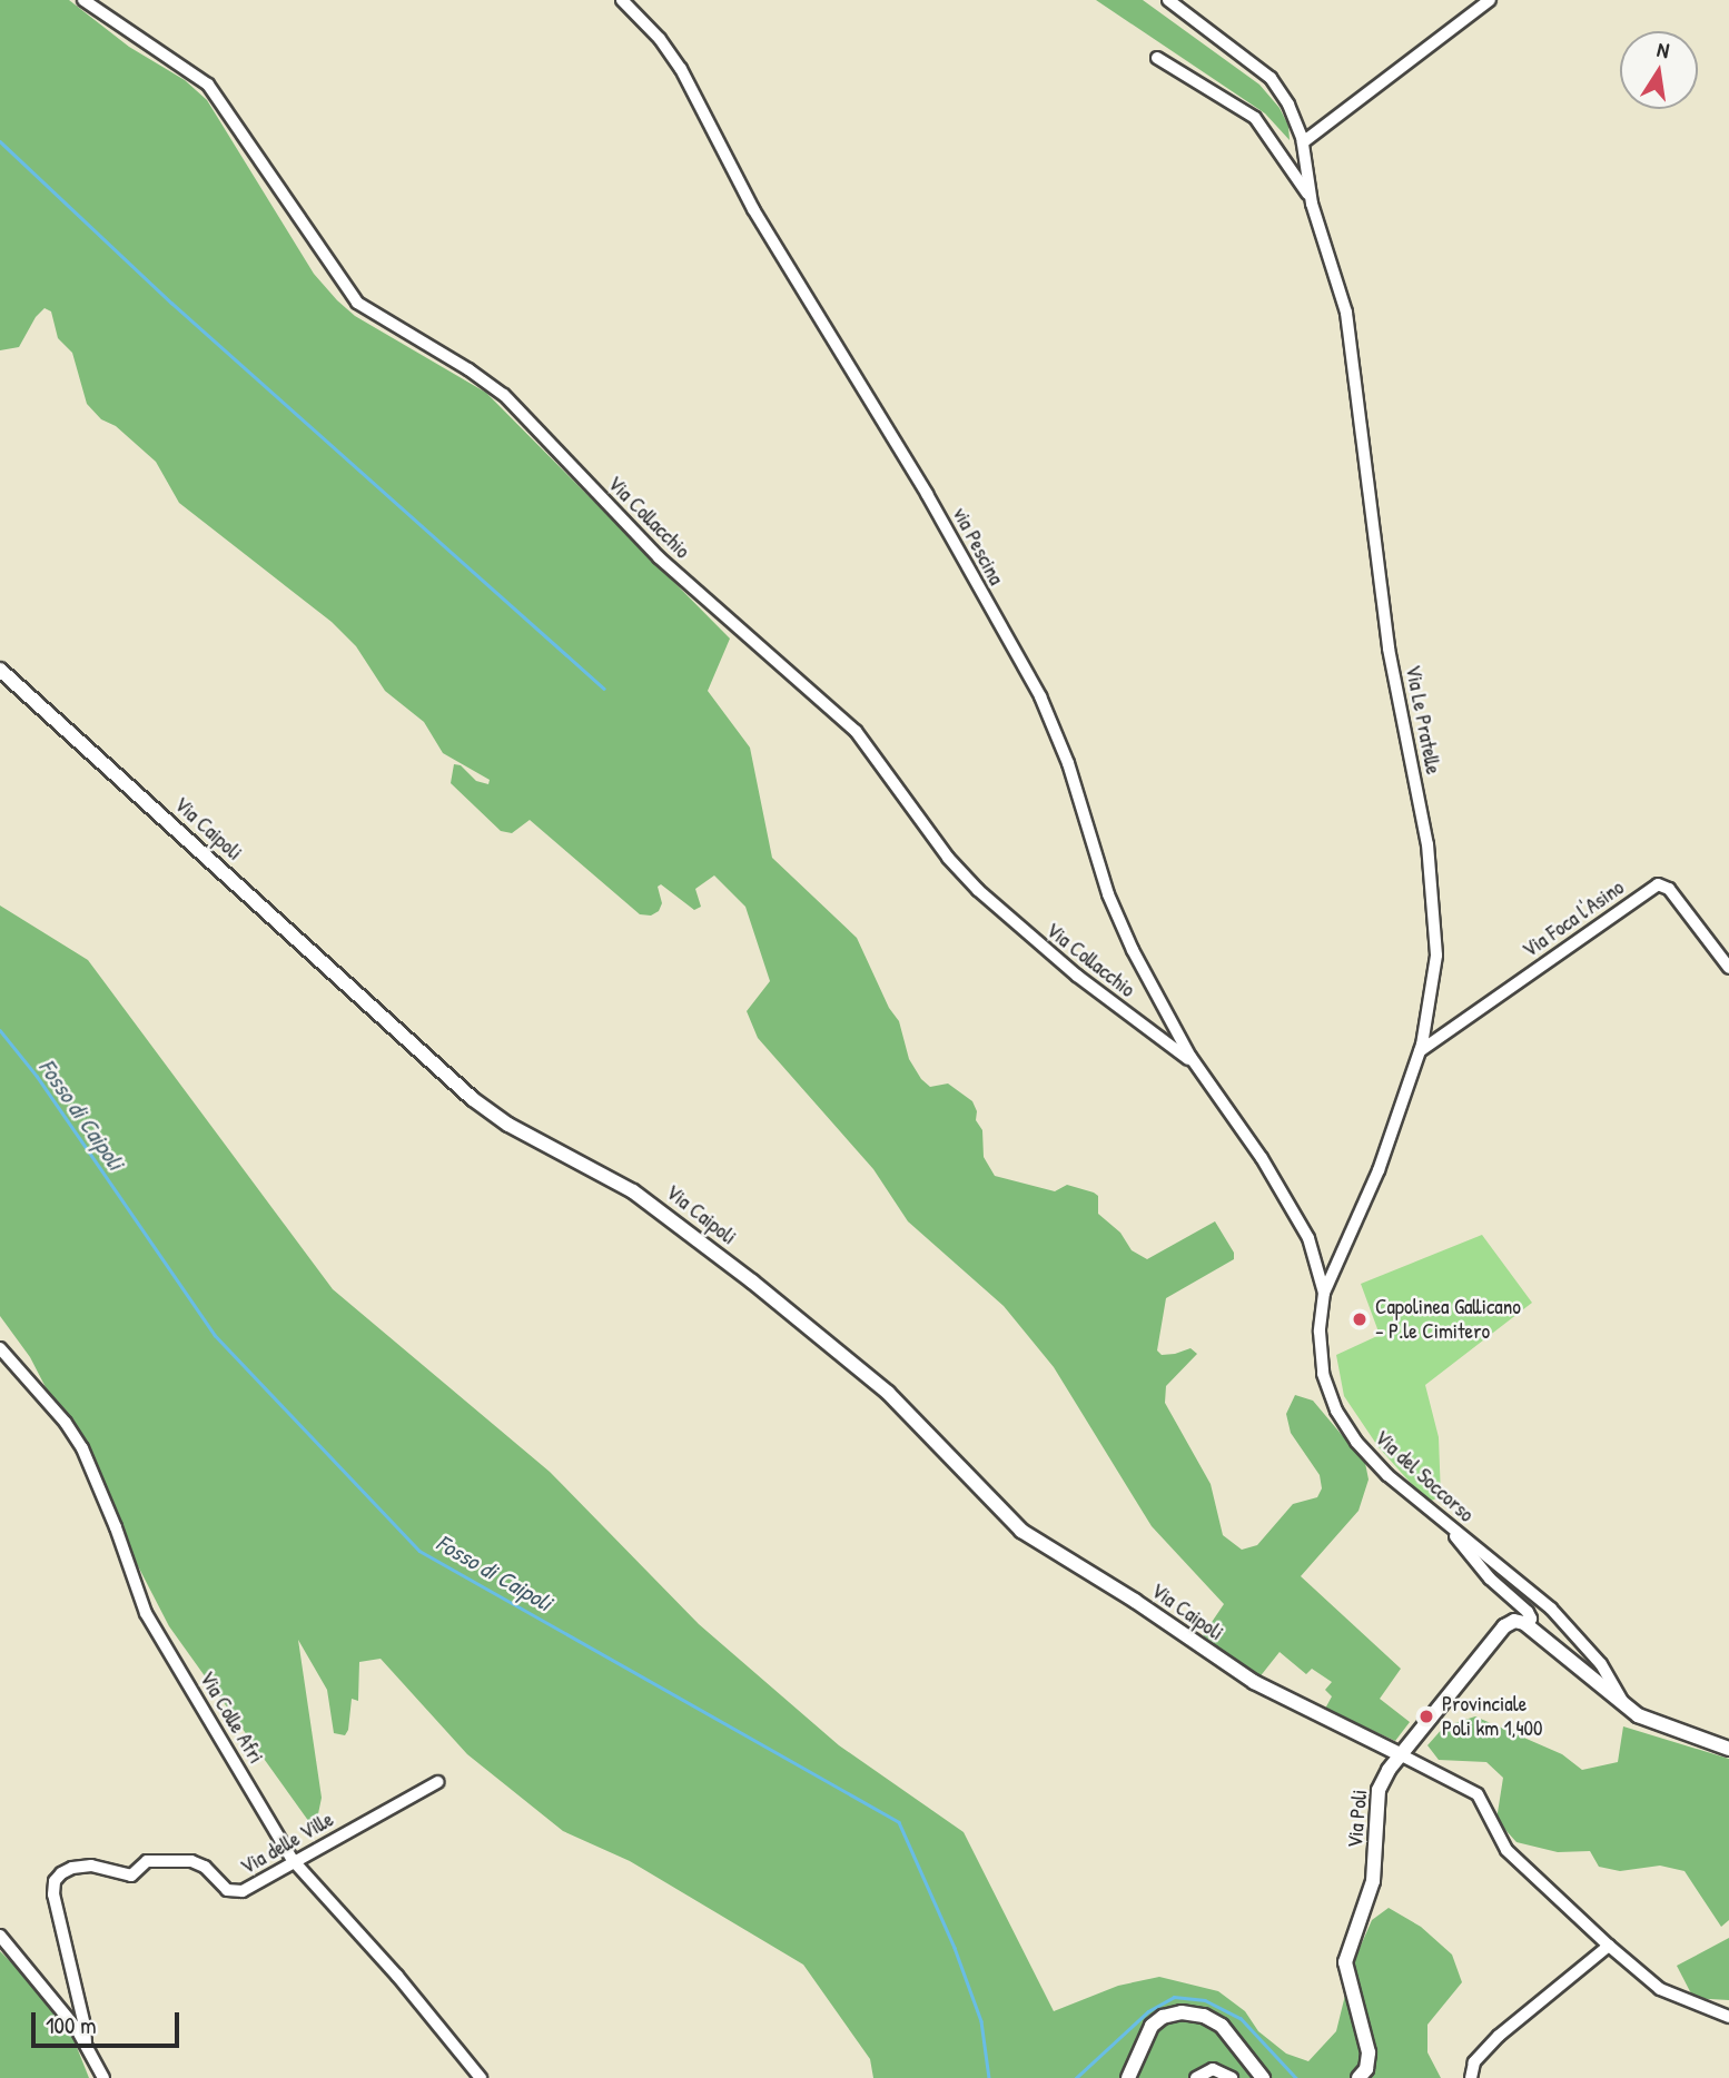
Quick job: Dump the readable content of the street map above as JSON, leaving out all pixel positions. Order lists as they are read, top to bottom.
{
  "streets": {
    "street": [
      "Via Collacchio",
      "via Pescina",
      "Via Le Pratelle",
      "Via Caipoli",
      "Via Foca l'Asino",
      "Via del Soccorso",
      "Via Colle Afri",
      "Via Poli",
      "Via delle Ville"
    ]
  },
  "crossings": [
    ["Via Collacchio", "via Pescina"],
    ["Via Collacchio", "Via del Soccorso"],
    ["via Pescina", "Via del Soccorso"],
    ["Via Le Pratelle", "Via Foca l'Asino"],
    ["Via Le Pratelle", "Via del Soccorso"],
    ["Via Caipoli", "Via Poli"],
    ["Via Colle Afri", "Via delle Ville"]
  ],
  "water": ["Fosso di Caipoli"],
  "places": ["Capolinea Gallicano - P.le Cimitero", "Provinciale Poli km 1,400"],
  "scale_bar": "100 m",
  "north": "top"
}
